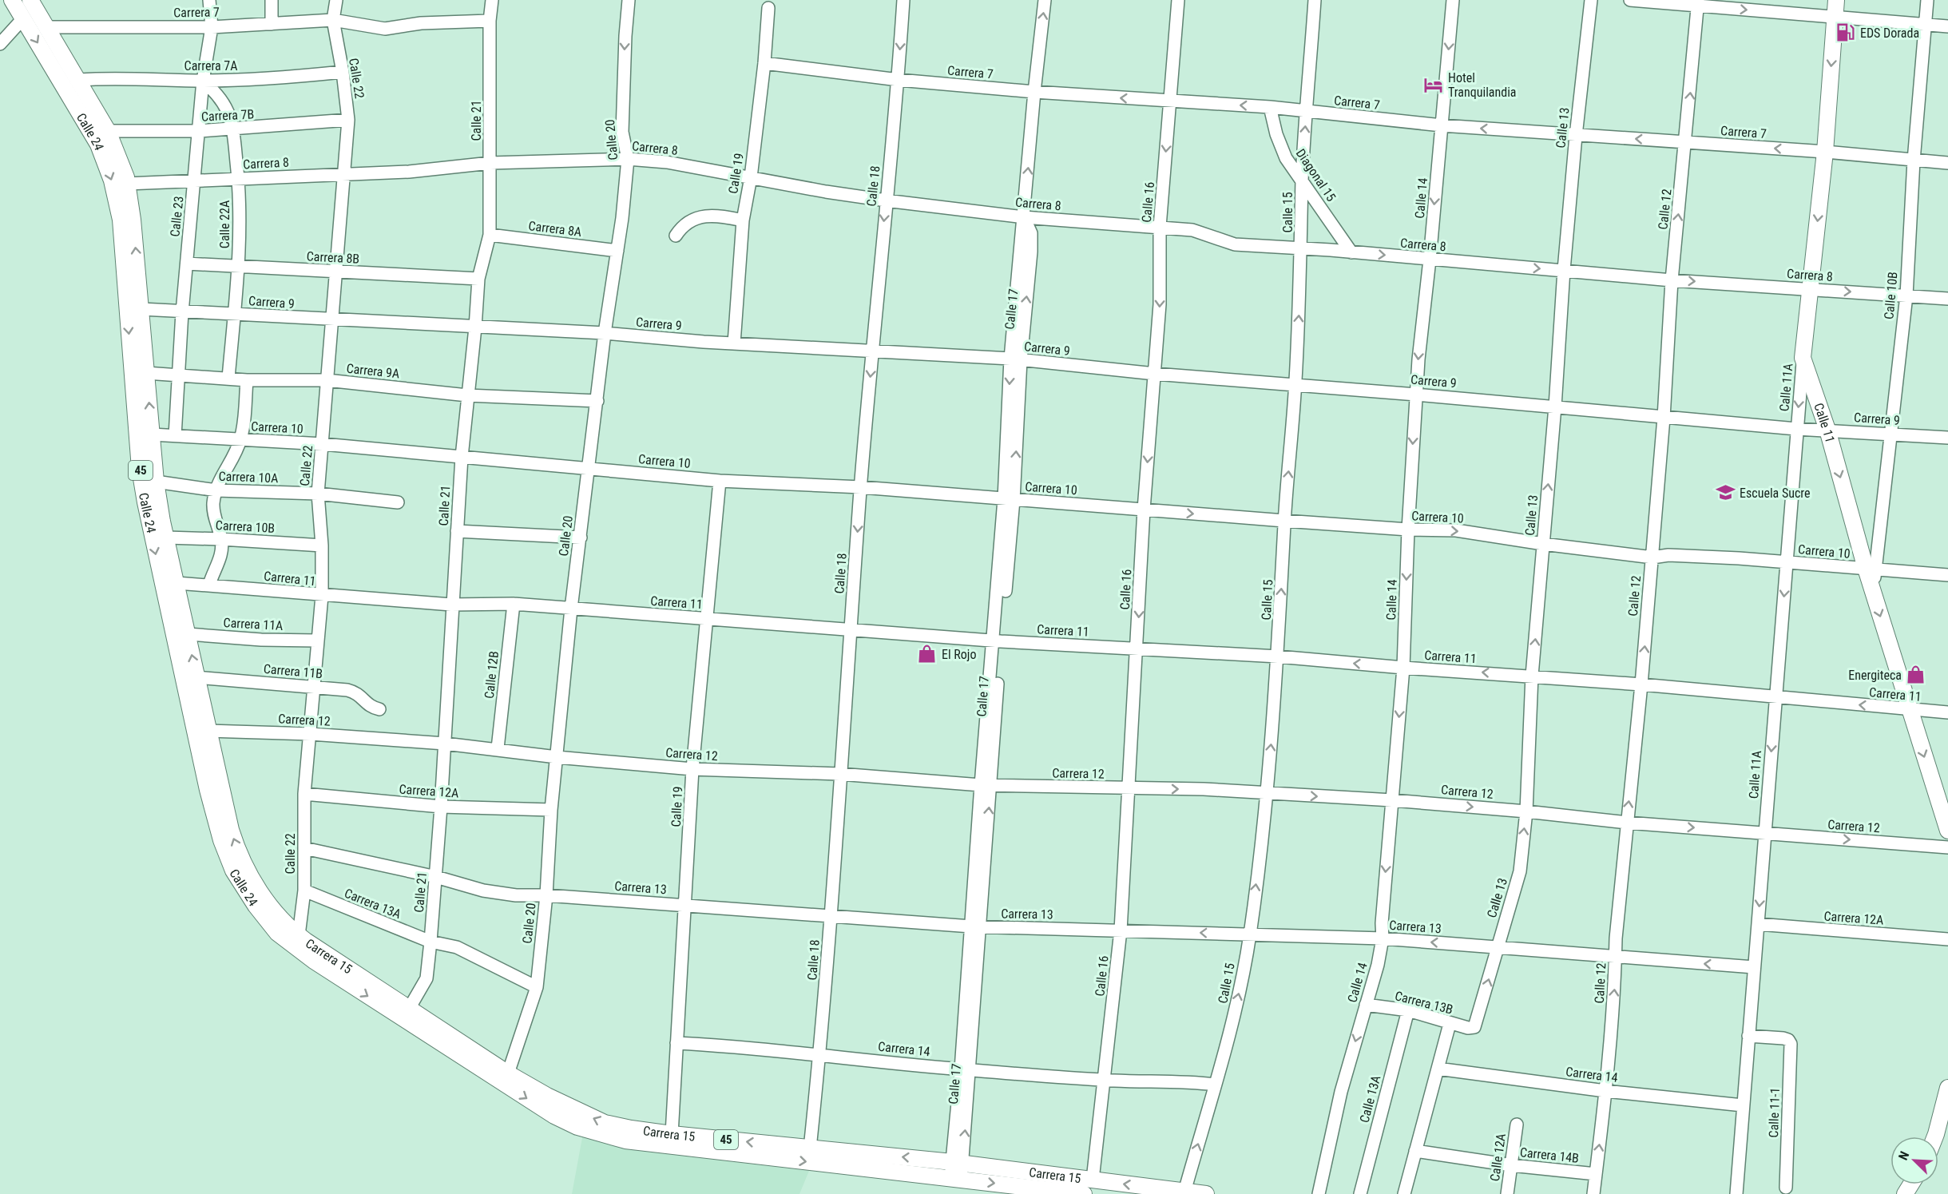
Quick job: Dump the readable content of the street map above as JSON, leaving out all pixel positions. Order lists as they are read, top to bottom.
{
  "streets": {
    "main road": [
      "Calle 24",
      "Calle 11",
      "45",
      "Carrera 15"
    ],
    "street": [
      "Carrera 7",
      "Carrera 7A",
      "Calle 22",
      "Carrera 7B",
      "Calle 21",
      "Calle 13",
      "Calle 20",
      "Carrera 8",
      "Calle 19",
      "Diagonal 15",
      "Calle 18",
      "Calle 14",
      "Calle 16",
      "Calle 12",
      "Calle 15",
      "Calle 23",
      "Calle 22A",
      "Carrera 8A",
      "Carrera 8B",
      "Calle 10B",
      "Carrera 9",
      "Calle 17",
      "Carrera 9A",
      "Calle 11A",
      "Carrera 10",
      "Carrera 10A",
      "Carrera 10B",
      "Carrera 11",
      "Carrera 11A",
      "Carrera 11B",
      "Calle 12B",
      "Carrera 12",
      "Carrera 12A",
      "Carrera 13",
      "Carrera 13A",
      "Carrera 13B",
      "Carrera 14",
      "Calle 13A",
      "Calle 11-1",
      "Carrera 14B",
      "Calle 12A"
    ]
  },
  "crossings": [
    ["Carrera 7", "Calle 22"],
    ["Carrera 7", "Calle 21"],
    ["Carrera 7", "Calle 13"],
    ["Carrera 7", "Calle 24"],
    ["Carrera 7", "Calle 19"],
    ["Carrera 7", "Diagonal 15"],
    ["Carrera 7", "Calle 18"],
    ["Carrera 7", "Calle 14"],
    ["Carrera 7", "Calle 16"],
    ["Carrera 7", "Calle 12"],
    ["Carrera 7", "Calle 15"],
    ["Carrera 7", "Calle 23"],
    ["Carrera 7", "Calle 10B"],
    ["Carrera 7", "Calle 17"],
    ["Carrera 7", "Calle 11"],
    ["Carrera 7A", "Calle 22"],
    ["Carrera 7A", "Calle 24"],
    ["Carrera 7A", "Calle 23"],
    ["Carrera 7A", "Calle 22A"],
    ["Calle 22", "Carrera 7B"],
    ["Calle 22", "Calle 24"],
    ["Calle 22", "Carrera 8"],
    ["Calle 22", "Carrera 8B"],
    ["Calle 22", "Carrera 9"],
    ["Calle 22", "Carrera 9A"],
    ["Calle 22", "Carrera 10"],
    ["Calle 22", "Carrera 10A"],
    ["Calle 22", "Carrera 10B"],
    ["Calle 22", "Carrera 11"],
    ["Calle 22", "Carrera 11A"],
    ["Calle 22", "Carrera 11B"],
    ["Calle 22", "Carrera 12"],
    ["Calle 22", "Carrera 12A"],
    ["Calle 22", "Carrera 13"],
    ["Calle 22", "Carrera 13A"],
    ["Calle 22", "Carrera 15"],
    ["Carrera 7B", "Calle 24"],
    ["Carrera 7B", "Calle 23"],
    ["Carrera 7B", "Calle 22A"],
    ["Calle 21", "Carrera 8"],
    ["Calle 21", "Carrera 8A"],
    ["Calle 21", "Carrera 8B"],
    ["Calle 21", "Carrera 9"],
    ["Calle 21", "Carrera 9A"],
    ["Calle 21", "Carrera 10"],
    ["Calle 21", "Carrera 11"],
    ["Calle 21", "Carrera 12"],
    ["Calle 21", "Carrera 12A"],
    ["Calle 21", "Carrera 13"],
    ["Calle 21", "Carrera 13A"],
    ["Calle 21", "Carrera 15"],
    ["Calle 13", "Carrera 8"],
    ["Calle 13", "Carrera 9"],
    ["Calle 13", "Carrera 10"],
    ["Calle 13", "Carrera 11"],
    ["Calle 13", "Carrera 12"],
    ["Calle 13", "Carrera 13"],
    ["Calle 13", "Carrera 13B"],
    ["Calle 24", "Carrera 8"],
    ["Calle 24", "Carrera 9"],
    ["Calle 24", "Carrera 9A"],
    ["Calle 24", "Carrera 10"],
    ["Calle 24", "Carrera 10A"],
    ["Calle 24", "Carrera 10B"],
    ["Calle 24", "Carrera 11"],
    ["Calle 24", "Carrera 11A"],
    ["Calle 24", "Carrera 11B"],
    ["Calle 24", "Carrera 12"],
    ["Calle 24", "Carrera 15"],
    ["Calle 20", "Carrera 8"],
    ["Calle 20", "Carrera 8A"],
    ["Calle 20", "Carrera 9"],
    ["Calle 20", "Carrera 9A"],
    ["Calle 20", "Carrera 10"],
    ["Calle 20", "Carrera 11"],
    ["Calle 20", "Carrera 12"],
    ["Calle 20", "Carrera 12A"],
    ["Calle 20", "Carrera 13"],
    ["Calle 20", "Carrera 13A"],
    ["Calle 20", "Carrera 15"],
    ["Carrera 8", "Calle 19"],
    ["Carrera 8", "Diagonal 15"],
    ["Carrera 8", "Calle 18"],
    ["Carrera 8", "Calle 14"],
    ["Carrera 8", "Calle 16"],
    ["Carrera 8", "Calle 12"],
    ["Carrera 8", "Calle 15"],
    ["Carrera 8", "Calle 23"],
    ["Carrera 8", "Calle 22A"],
    ["Carrera 8", "Calle 10B"],
    ["Carrera 8", "Calle 17"],
    ["Carrera 8", "Calle 11"],
    ["Calle 19", "Carrera 9"],
    ["Calle 19", "Carrera 10"],
    ["Calle 19", "Carrera 11"],
    ["Calle 19", "Carrera 12"],
    ["Calle 19", "Carrera 13"],
    ["Calle 19", "Carrera 15"],
    ["Calle 19", "Carrera 14"],
    ["Diagonal 15", "Calle 15"],
    ["Calle 18", "Carrera 9"],
    ["Calle 18", "Carrera 10"],
    ["Calle 18", "Carrera 11"],
    ["Calle 18", "Carrera 12"],
    ["Calle 18", "Carrera 13"],
    ["Calle 18", "Carrera 15"],
    ["Calle 18", "Carrera 14"],
    ["Calle 14", "Carrera 9"],
    ["Calle 14", "Carrera 10"],
    ["Calle 14", "Carrera 11"],
    ["Calle 14", "Carrera 12"],
    ["Calle 14", "Carrera 13"],
    ["Calle 14", "Carrera 13B"],
    ["Calle 16", "Carrera 9"],
    ["Calle 16", "Carrera 10"],
    ["Calle 16", "Carrera 11"],
    ["Calle 16", "Carrera 12"],
    ["Calle 16", "Carrera 13"],
    ["Calle 16", "Carrera 15"],
    ["Calle 16", "Carrera 14"],
    ["Calle 12", "Carrera 9"],
    ["Calle 12", "Carrera 10"],
    ["Calle 12", "Carrera 11"],
    ["Calle 12", "Carrera 12"],
    ["Calle 12", "Carrera 13"],
    ["Calle 12", "Carrera 14"],
    ["Calle 12", "Carrera 14B"],
    ["Calle 15", "Carrera 9"],
    ["Calle 15", "Carrera 10"],
    ["Calle 15", "Carrera 11"],
    ["Calle 15", "Carrera 12"],
    ["Calle 15", "Carrera 13"],
    ["Calle 15", "Carrera 15"],
    ["Calle 15", "Carrera 14"],
    ["Calle 23", "Calle 22A"],
    ["Calle 23", "Carrera 8B"],
    ["Calle 23", "Carrera 9"],
    ["Calle 23", "Carrera 9A"],
    ["Calle 23", "Carrera 10"],
    ["Calle 22A", "Carrera 8B"],
    ["Calle 22A", "Carrera 9"],
    ["Calle 22A", "Carrera 9A"],
    ["Calle 10B", "Carrera 9"],
    ["Calle 10B", "Calle 11"],
    ["Calle 10B", "Carrera 10"],
    ["Carrera 9", "Calle 17"],
    ["Carrera 9", "Calle 11A"],
    ["Carrera 9", "Calle 11"],
    ["Calle 17", "Carrera 10"],
    ["Calle 17", "Carrera 11"],
    ["Calle 17", "Carrera 12"],
    ["Calle 17", "Carrera 13"],
    ["Calle 17", "Carrera 15"],
    ["Calle 17", "Carrera 14"],
    ["Calle 11A", "Calle 11"],
    ["Calle 11A", "Carrera 10"],
    ["Calle 11A", "Carrera 11"],
    ["Calle 11A", "Carrera 12"],
    ["Calle 11A", "Carrera 12A"],
    ["Calle 11A", "Carrera 13"],
    ["Calle 11A", "Carrera 14"],
    ["Calle 11A", "Calle 11-1"],
    ["Calle 11", "Carrera 10"],
    ["Calle 11", "Carrera 11"],
    ["Carrera 11", "Calle 12B"],
    ["Calle 12B", "Carrera 12"],
    ["Carrera 13B", "Calle 13A"],
    ["Carrera 14B", "Calle 12A"]
  ],
  "one_way": [
    "Carrera 7",
    "Calle 13",
    "Calle 18",
    "Calle 14",
    "Calle 16",
    "Calle 12",
    "Calle 15",
    "Calle 11A",
    "Calle 11",
    "Carrera 12"
  ],
  "places": {
    "fuel station": ["EDS Dorada"],
    "hotel": ["Hotel Tranquilandia"],
    "school or university": ["Escuela Sucre"],
    "shop": ["El Rojo", "Energiteca"]
  },
  "north": "top left"
}
